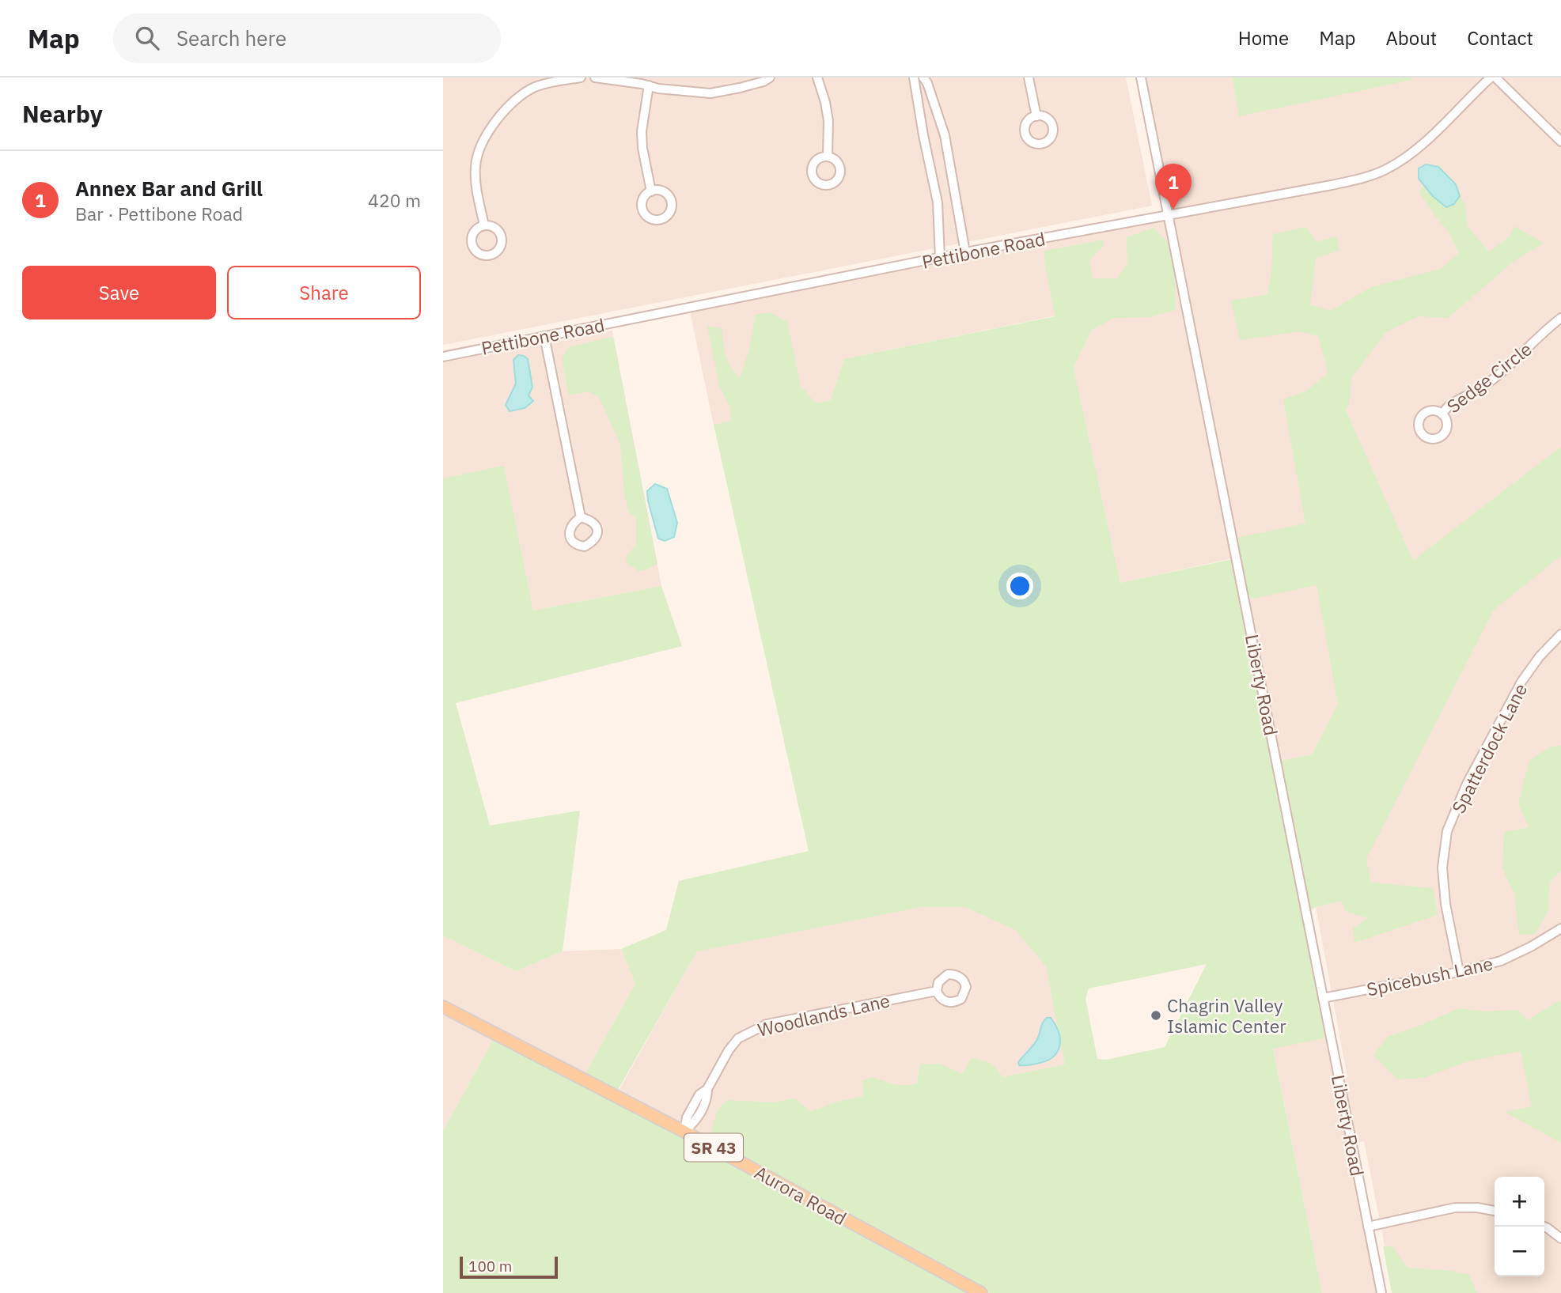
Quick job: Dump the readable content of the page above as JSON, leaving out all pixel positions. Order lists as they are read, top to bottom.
{
  "streets": {
    "main road": ["SR 43", "Aurora Road"],
    "street": [
      "Pettibone Road",
      "Sedge Circle",
      "Liberty Road",
      "Spatterdock Lane",
      "Spicebush Lane",
      "Woodlands Lane"
    ]
  },
  "crossings": [
    ["Pettibone Road", "Liberty Road"],
    ["Liberty Road", "Spicebush Lane"],
    ["Spatterdock Lane", "Spicebush Lane"],
    ["Woodlands Lane", "Aurora Road"]
  ],
  "places": ["Chagrin Valley Islamic Center"],
  "scale_bar": "100 m",
  "page": {
    "header": "Map",
    "search": "Search here",
    "nav": [
      "Home",
      "Map",
      "About",
      "Contact"
    ],
    "heading": "Nearby",
    "list": [
      {
        "mark": "1",
        "name": "Annex Bar and Grill",
        "note": "Bar · Pettibone Road",
        "value": "420 m"
      }
    ],
    "pins": "1",
    "buttons": ["Save", "Share"],
    "map_buttons": ["+", "−"],
    "scale": "100 m"
  }
}
